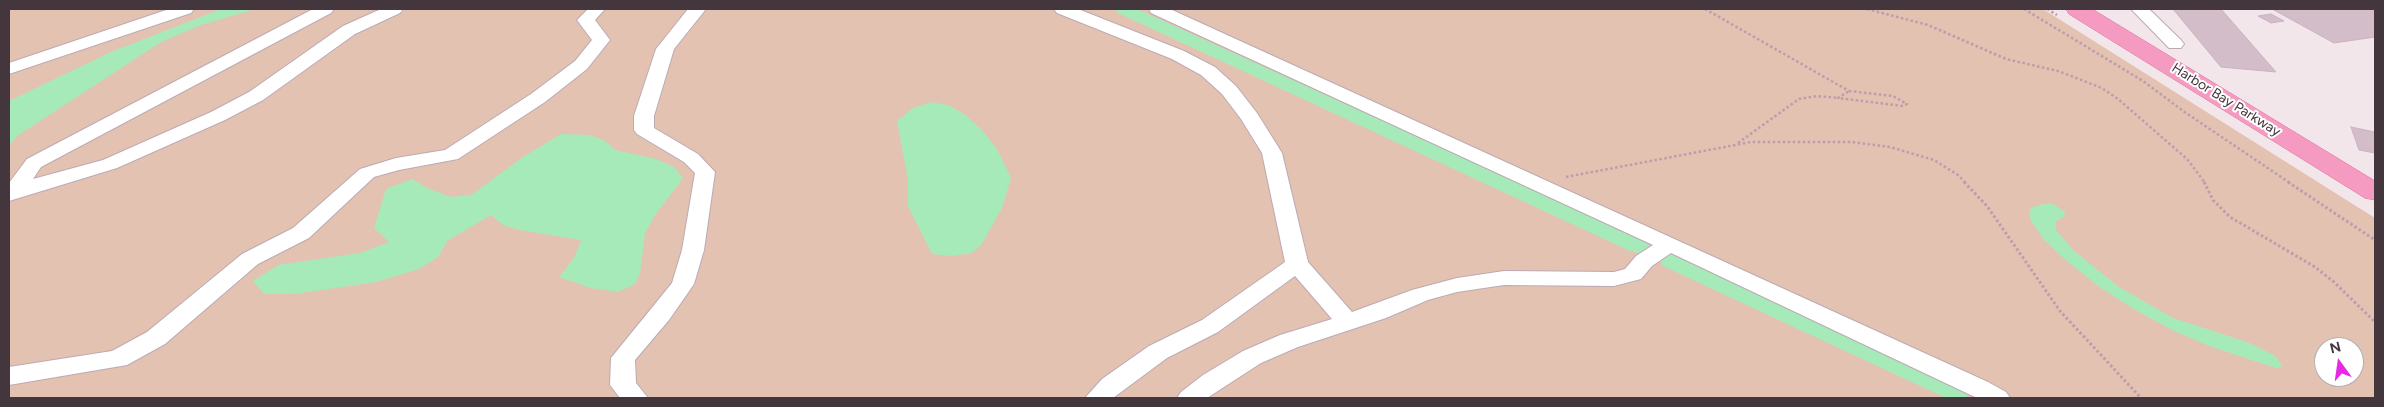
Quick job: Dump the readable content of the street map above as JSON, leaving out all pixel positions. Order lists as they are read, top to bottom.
{
  "streets": {
    "main road": ["Harbor Bay Parkway"]
  },
  "north": "top"
}
